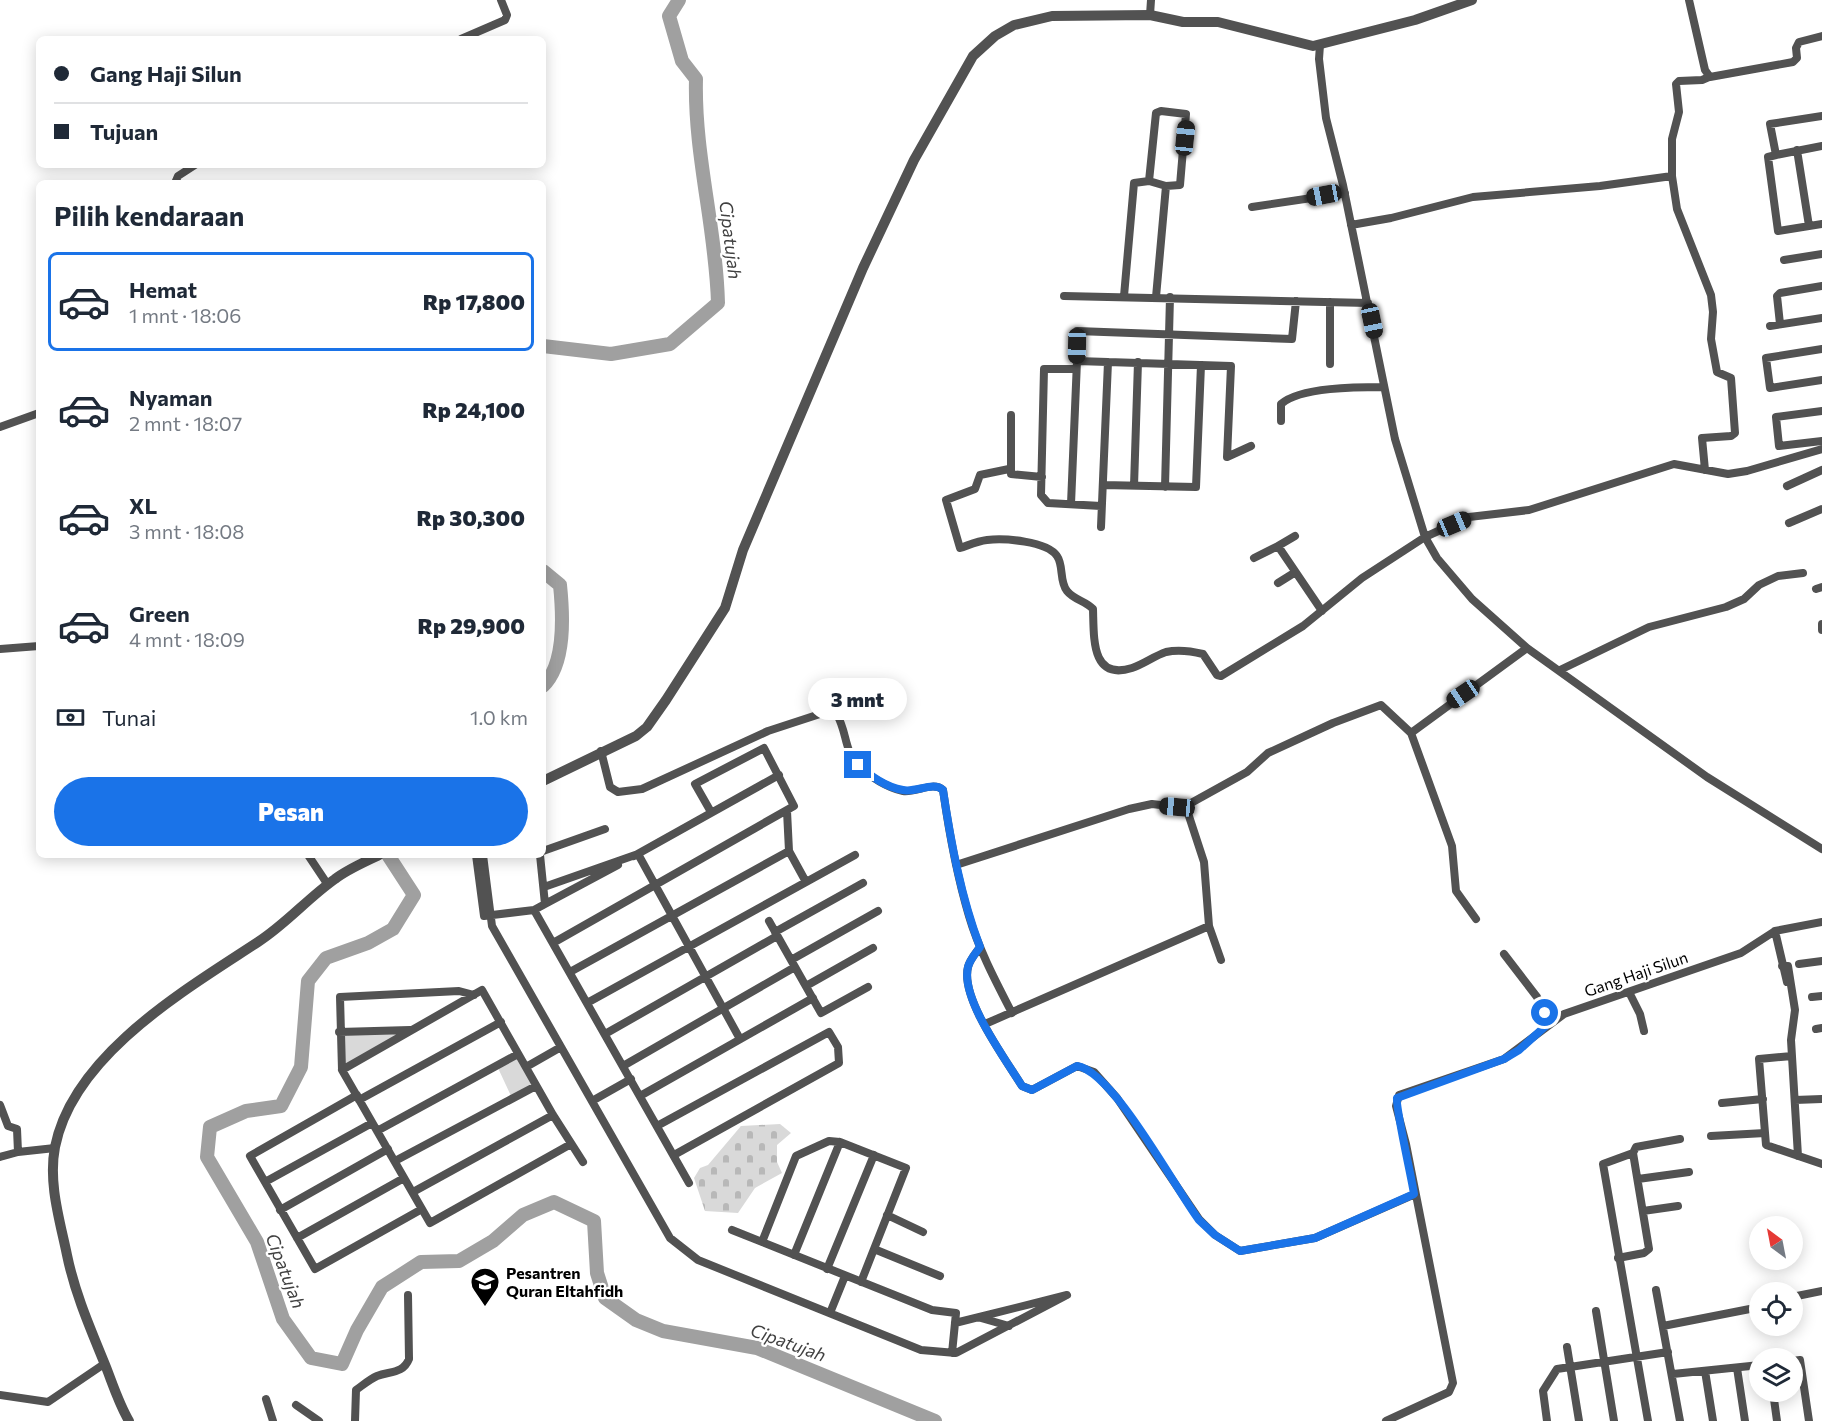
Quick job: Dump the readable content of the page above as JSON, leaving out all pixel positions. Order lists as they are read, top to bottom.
{
  "streets": {
    "street": ["Gang Haji Silun"]
  },
  "water": ["Cipatujah"],
  "places": {
    "school or university": ["Pesantren Quran Eltahfidh"]
  },
  "north": "top left",
  "page": {
    "banner": ["Gang Haji Silun", "Tujuan"],
    "heading": "Pilih kendaraan",
    "list": [
      {
        "name": "Hemat",
        "note": "1 mnt · 18:06",
        "value": "Rp 17,800"
      },
      {
        "name": "Nyaman",
        "note": "2 mnt · 18:07",
        "value": "Rp 24,100"
      },
      {
        "name": "XL",
        "note": "3 mnt · 18:08",
        "value": "Rp 30,300"
      },
      {
        "name": "Green",
        "note": "4 mnt · 18:09",
        "value": "Rp 29,900"
      }
    ],
    "bubble": "3 mnt",
    "pay": ["Tunai", "1.0 km"],
    "buttons": "Pesan"
  }
}
